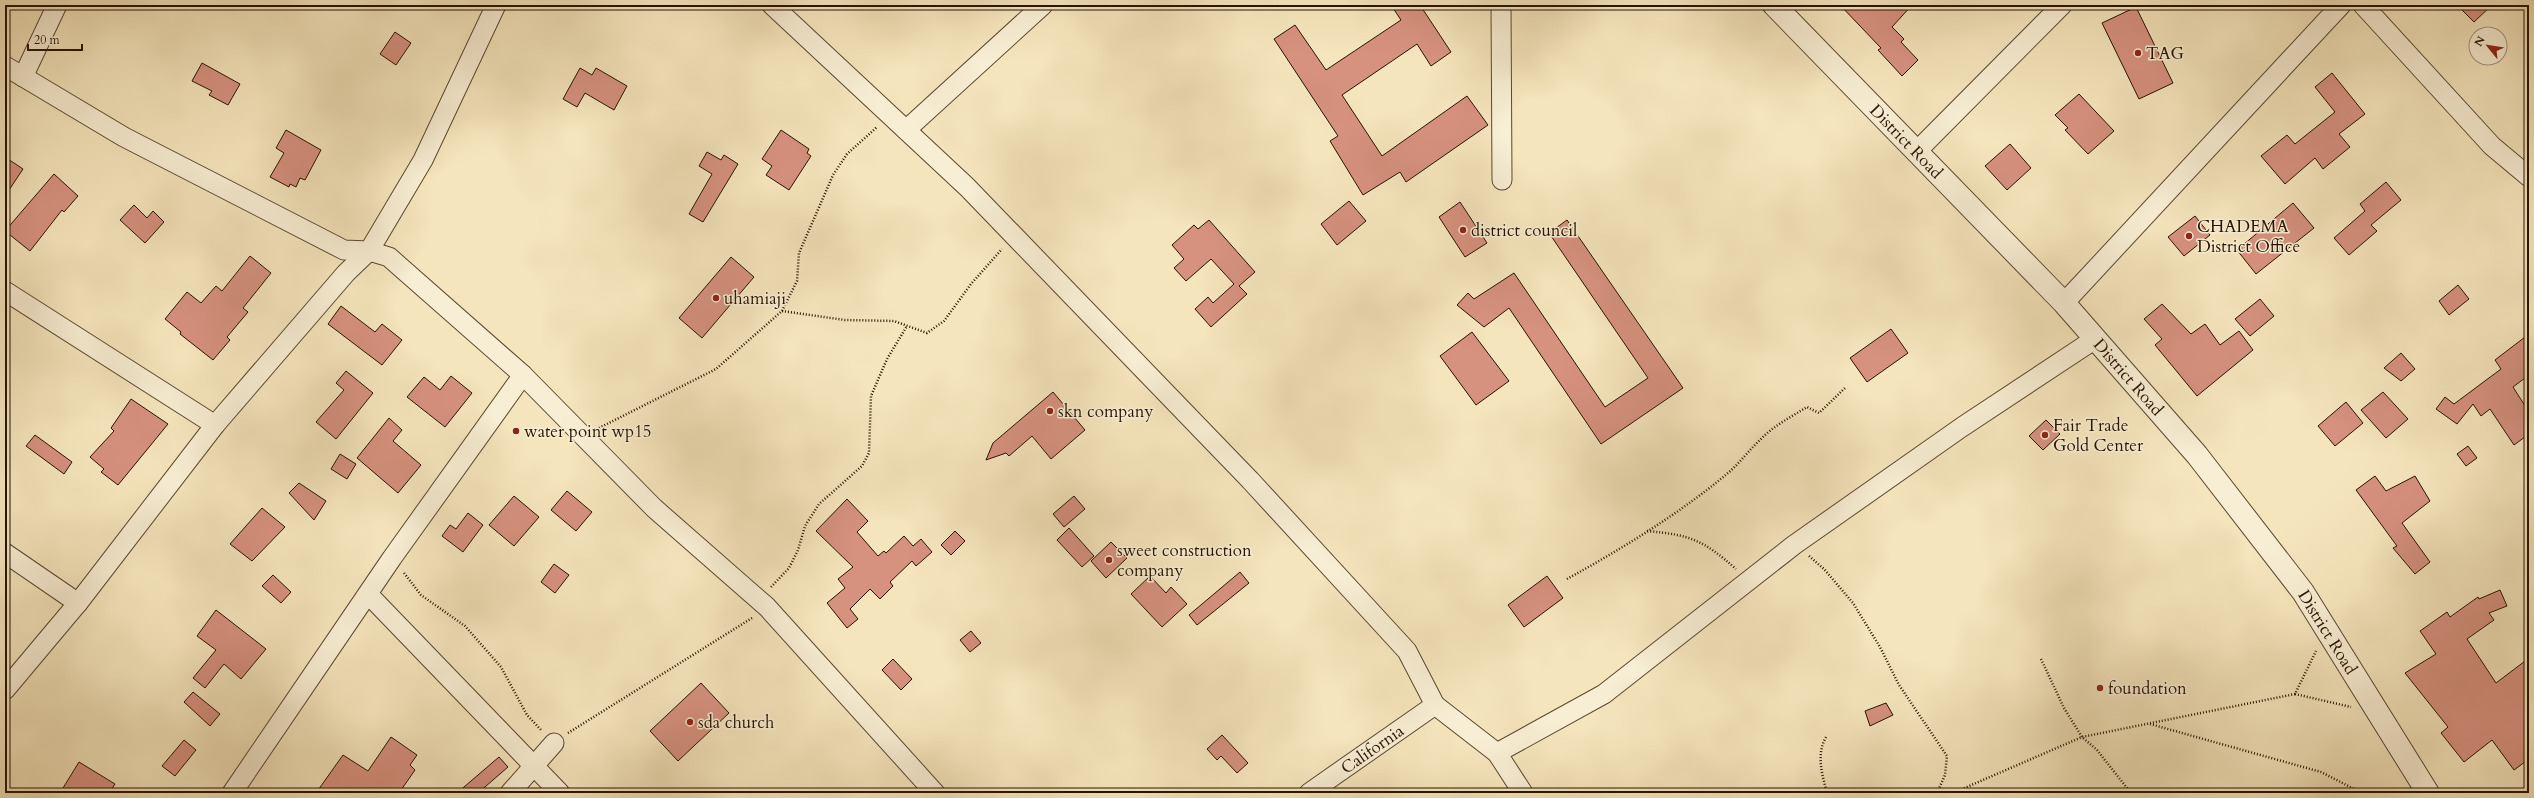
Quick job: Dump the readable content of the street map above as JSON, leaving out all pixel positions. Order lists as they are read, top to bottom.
{
  "streets": {
    "street": ["District Road", "California"]
  },
  "places": [
    "TAG",
    "district council",
    "CHADEMA District Office",
    "uhamiaji",
    "skn company",
    "water point wp15",
    "Fair Trade Gold Center",
    "sweet construction company",
    "foundation",
    "sda church"
  ],
  "scale_bar": "20 m",
  "north": "top left"
}
